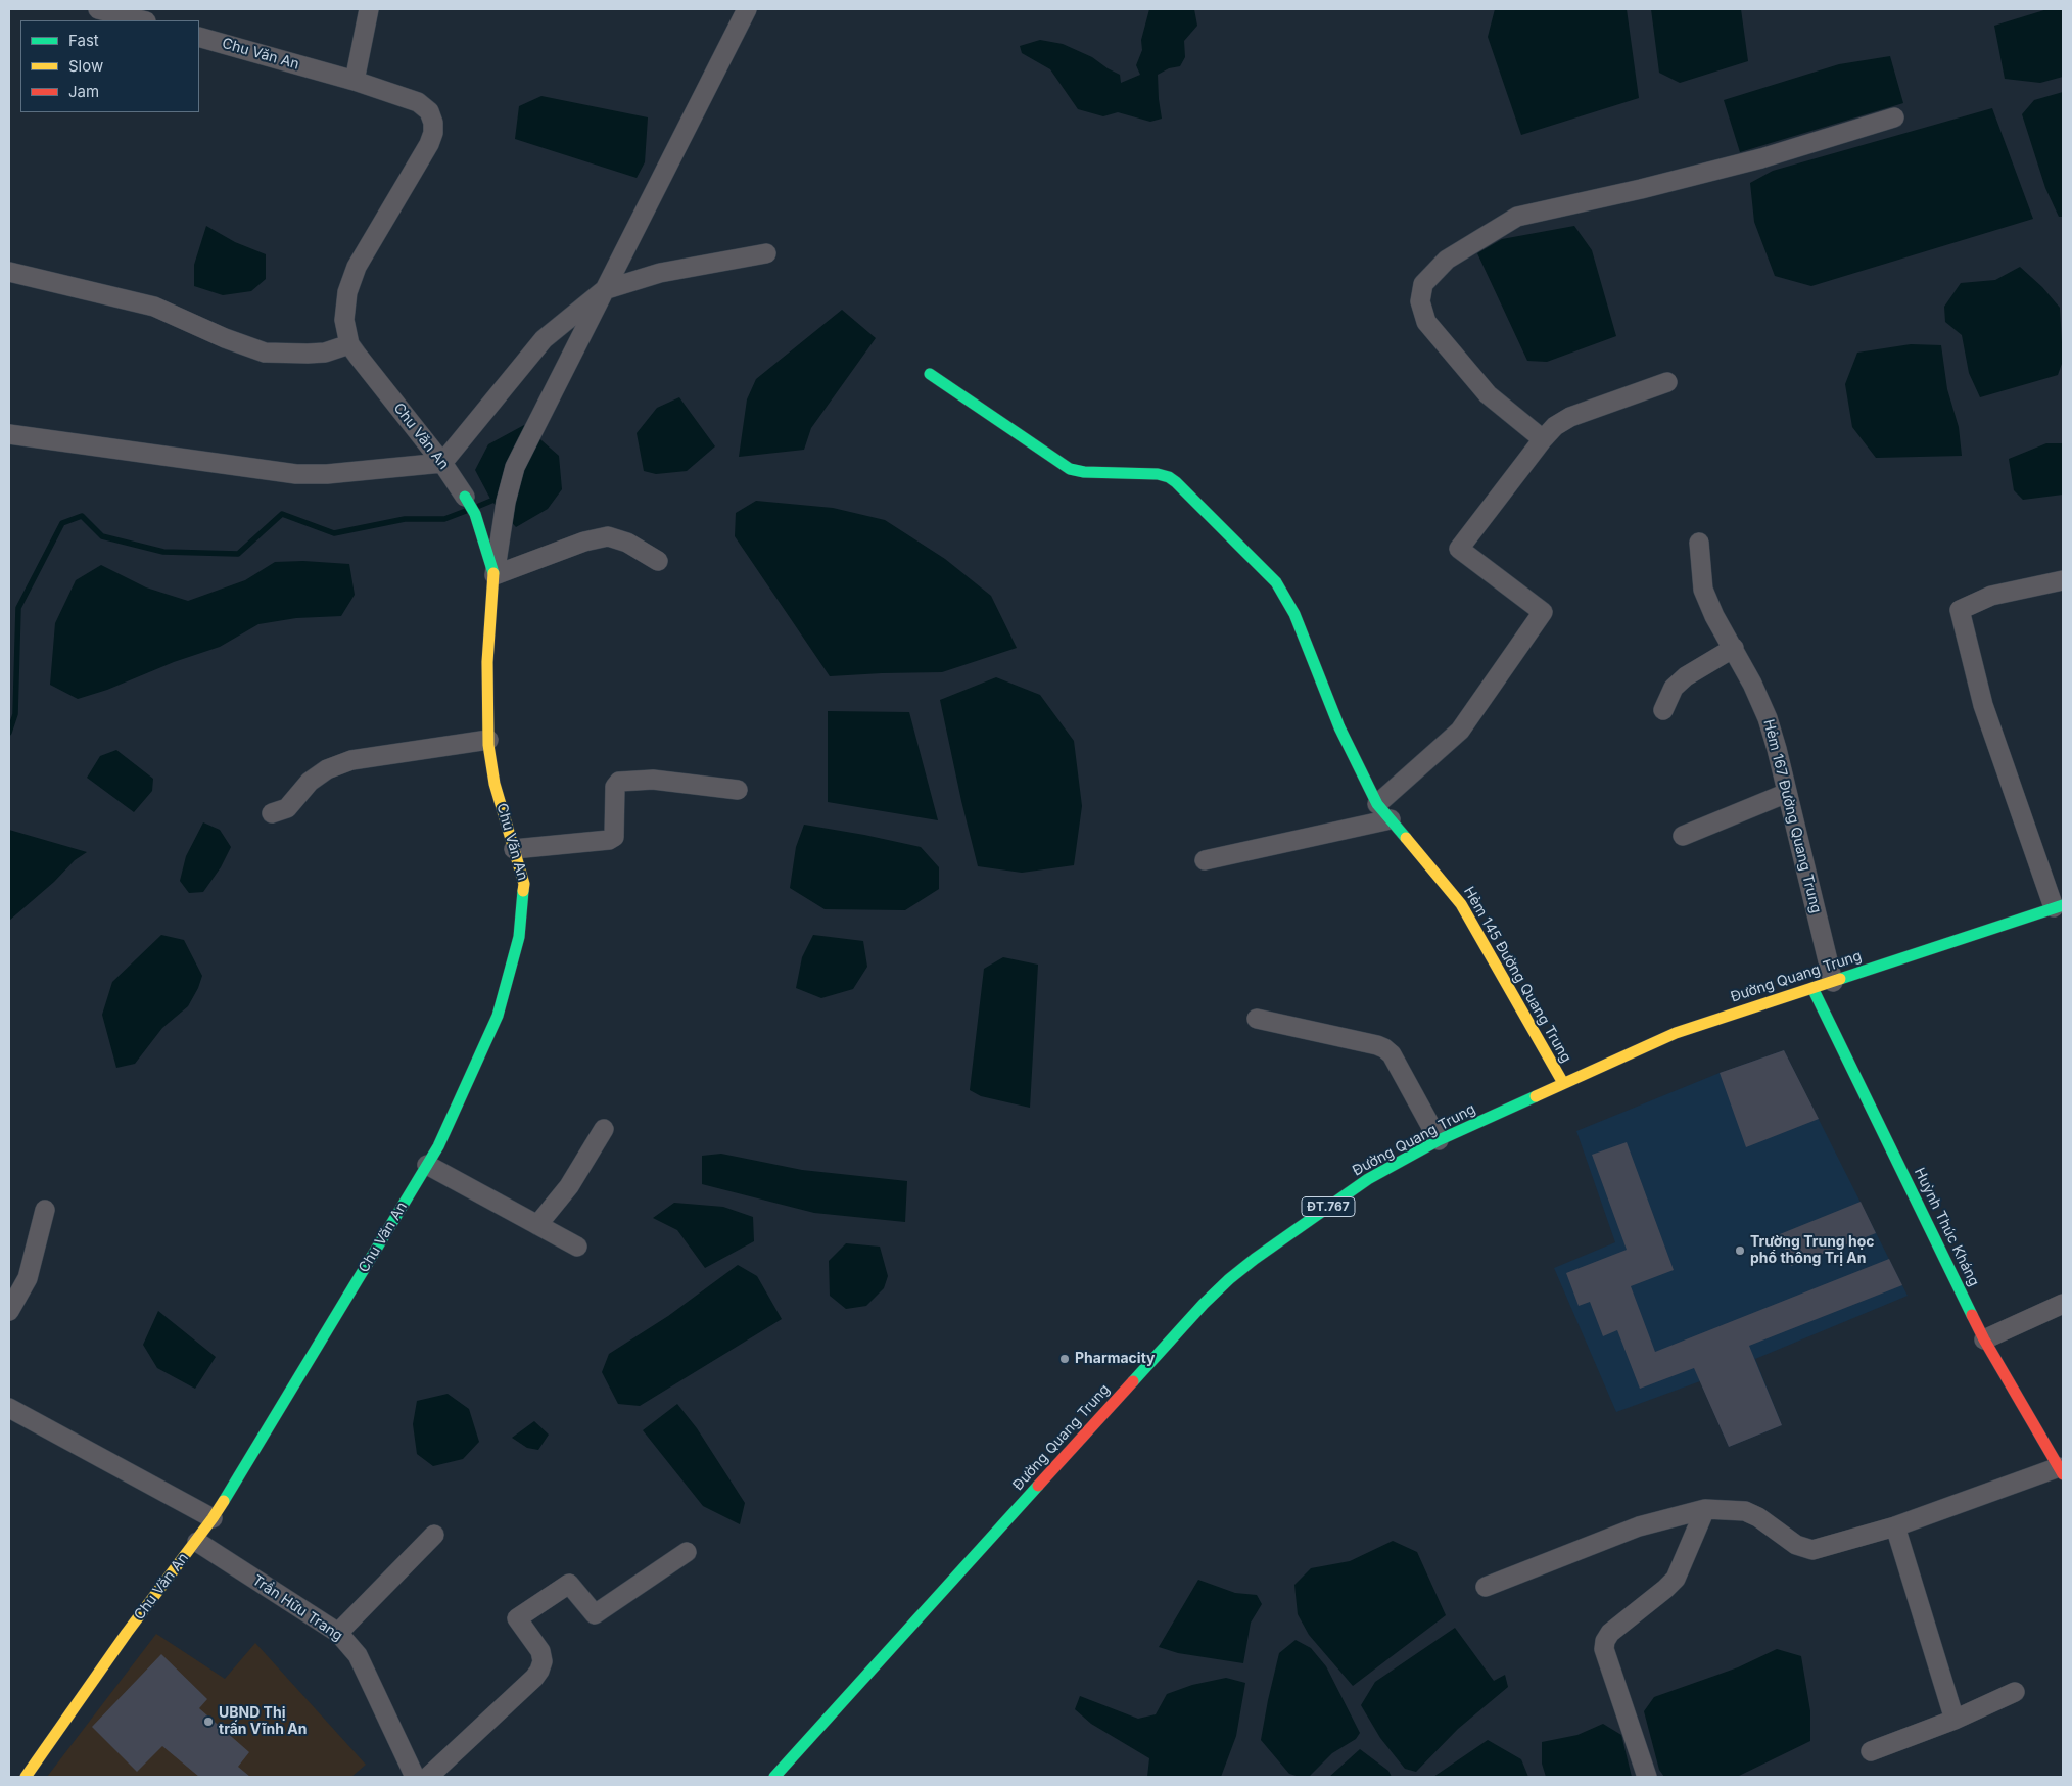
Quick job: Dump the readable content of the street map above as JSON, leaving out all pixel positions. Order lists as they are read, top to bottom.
{
  "streets": {
    "street": [
      "Chu Văn An",
      "Hẻm 167 Đường Quang Trung",
      "Hẻm 145 Đường Quang Trung",
      "Đường Quang Trung",
      "ĐT.767",
      "Huỳnh Thúc Kháng",
      "Trần Hữu Trang"
    ]
  },
  "crossings": [
    ["Chu Văn An", "Trần Hữu Trang"],
    ["Hẻm 167 Đường Quang Trung", "Đường Quang Trung"],
    ["Hẻm 145 Đường Quang Trung", "Đường Quang Trung"],
    ["Đường Quang Trung", "Huỳnh Thúc Kháng"]
  ],
  "places": ["Trường Trung học phổ thông Trị An", "Pharmacity", "UBND Thị trấn Vĩnh An"],
  "legend": ["Fast", "Slow", "Jam"]
}
